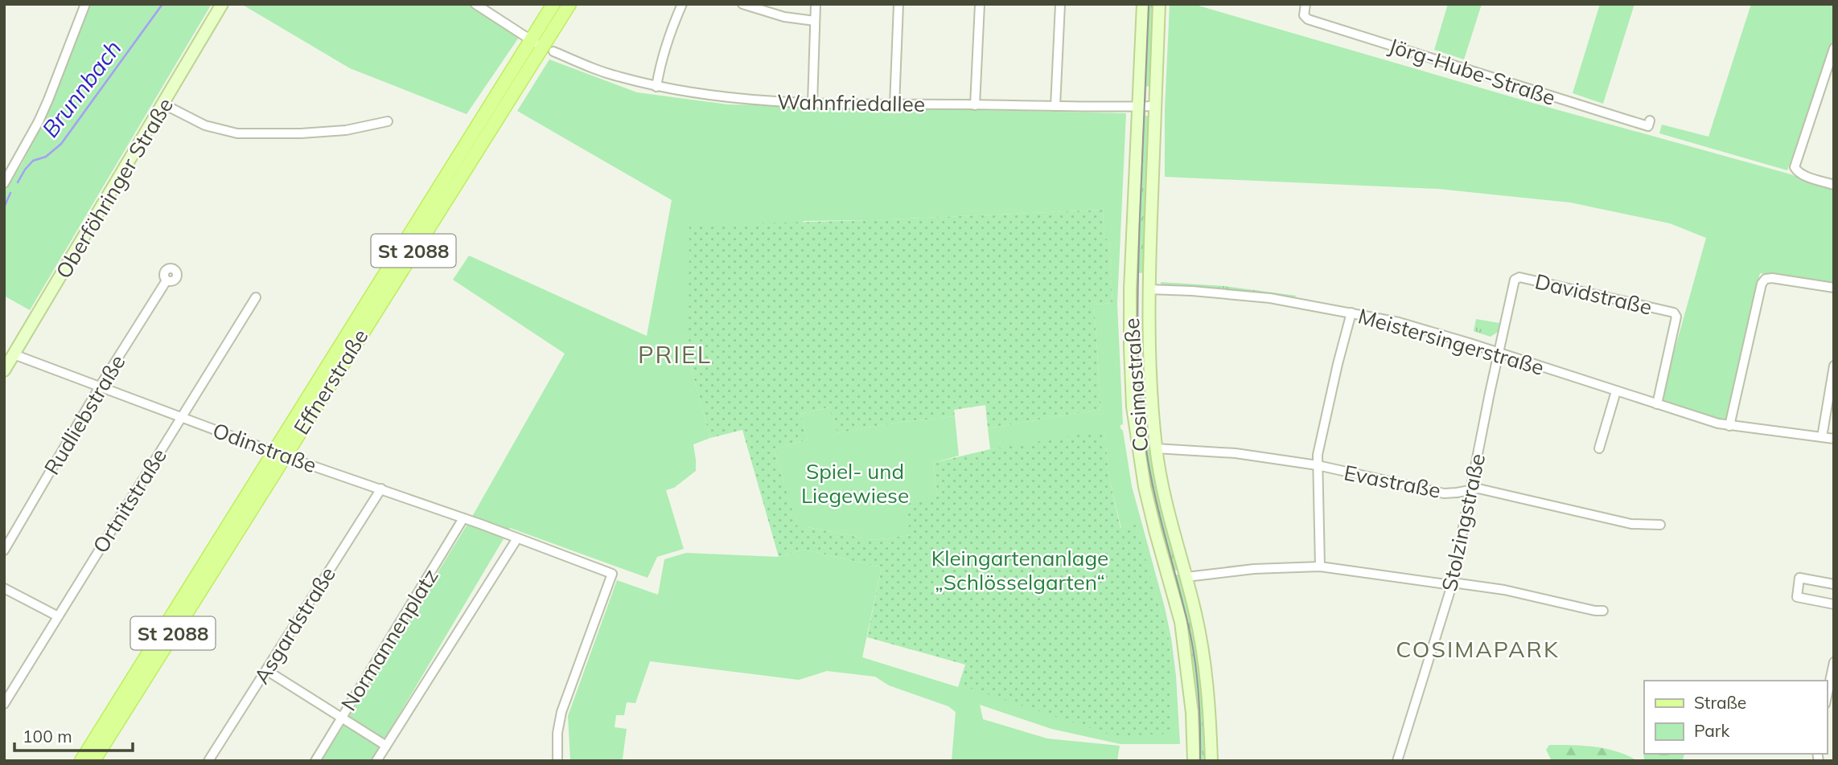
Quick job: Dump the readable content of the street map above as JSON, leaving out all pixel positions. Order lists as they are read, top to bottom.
{
  "streets": {
    "main road": [
      "Oberföhringer Straße",
      "St 2088",
      "Effnerstraße",
      "Cosimastraße"
    ],
    "street": [
      "Jörg-Hube-Straße",
      "Wahnfriedallee",
      "Davidstraße",
      "Meistersingerstraße",
      "Rudliebstraße",
      "Odinstraße",
      "Evastraße",
      "Ortnitstraße",
      "Stolzingstraße",
      "Asgardstraße",
      "Normannenplatz"
    ]
  },
  "crossings": [
    ["Wahnfriedallee", "Effnerstraße"],
    ["Wahnfriedallee", "Cosimastraße"],
    ["Oberföhringer Straße", "Odinstraße"],
    ["Davidstraße", "Meistersingerstraße"],
    ["Davidstraße", "Stolzingstraße"],
    ["Meistersingerstraße", "Cosimastraße"],
    ["Meistersingerstraße", "Stolzingstraße"],
    ["Effnerstraße", "Odinstraße"],
    ["Cosimastraße", "Evastraße"],
    ["Rudliebstraße", "Odinstraße"],
    ["Odinstraße", "Ortnitstraße"],
    ["Odinstraße", "Asgardstraße"],
    ["Odinstraße", "Normannenplatz"],
    ["Evastraße", "Stolzingstraße"]
  ],
  "districts": ["PRIEL", "COSIMAPARK"],
  "water": ["Brunnbach"],
  "parks": ["Spiel- und Liegewiese", "Kleingartenanlage „Schlösselgarten“"],
  "legend": ["Straße", "Park"],
  "scale_bar": "100 m"
}
